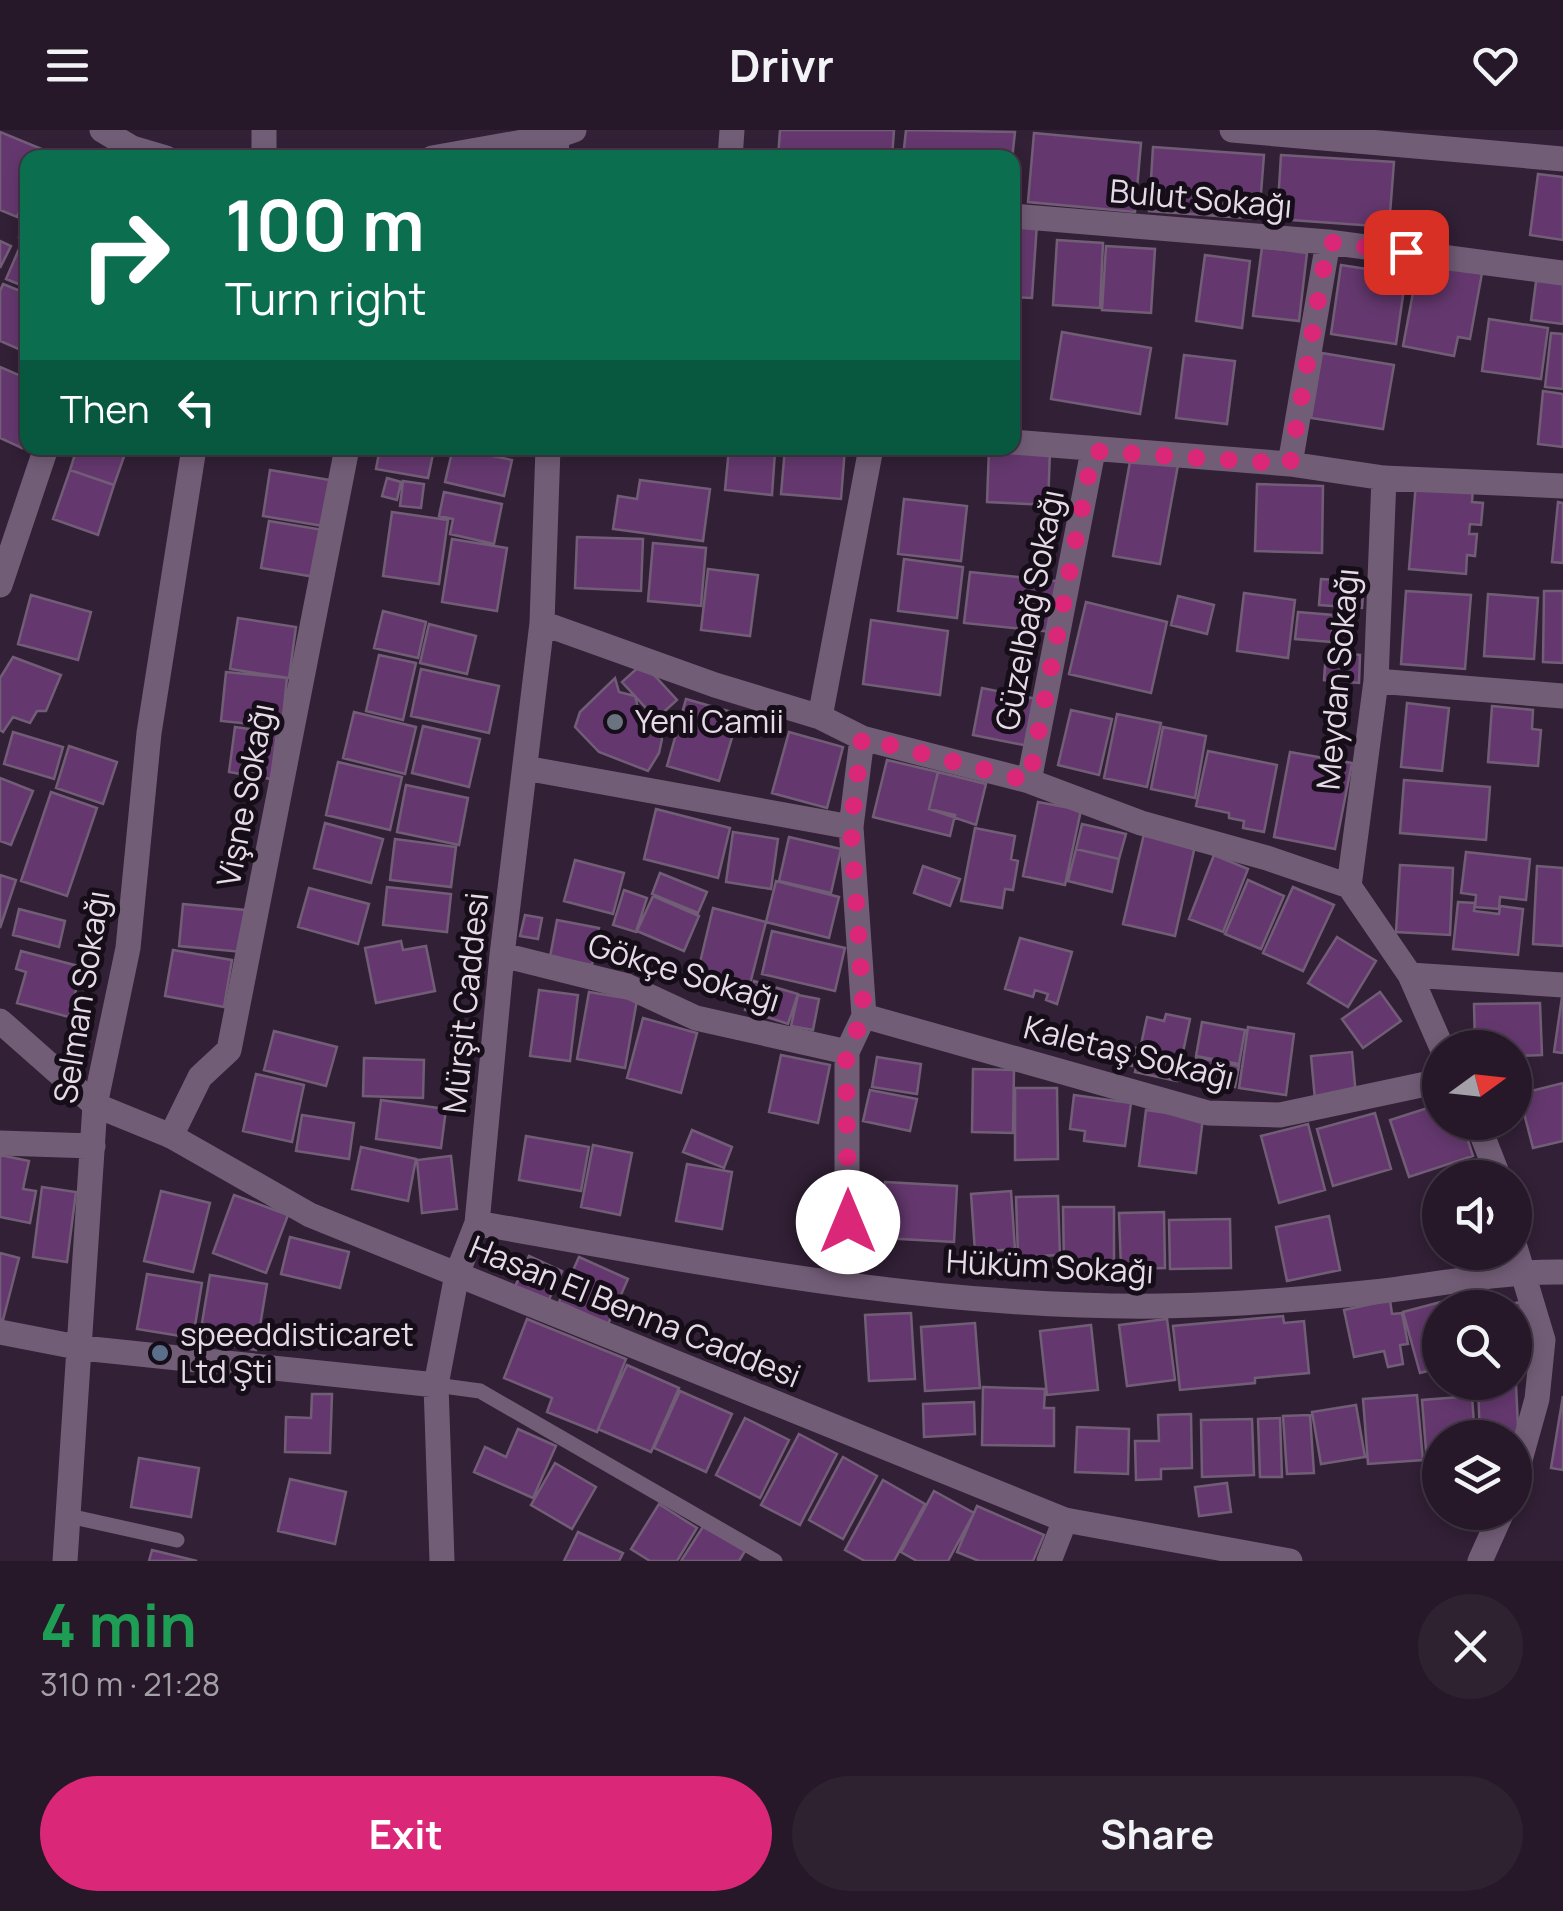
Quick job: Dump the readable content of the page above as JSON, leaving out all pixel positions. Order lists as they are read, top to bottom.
{
  "streets": {
    "street": [
      "Bulut Sokağı",
      "Güzelbağ Sokağı",
      "Meydan Sokağı",
      "Vişne Sokağı",
      "Gökçe Sokağı",
      "Selman Sokağı",
      "Mürşit Caddesi",
      "Kaletaş Sokağı",
      "Hüküm Sokağı",
      "Hasan El Benna Caddesi"
    ]
  },
  "crossings": [
    ["Vişne Sokağı", "Hasan El Benna Caddesi"],
    ["Gökçe Sokağı", "Mürşit Caddesi"],
    ["Selman Sokağı", "Hasan El Benna Caddesi"],
    ["Mürşit Caddesi", "Hüküm Sokağı"],
    ["Mürşit Caddesi", "Hasan El Benna Caddesi"]
  ],
  "places": ["Yeni Camii", "speeddisticaret Ltd Şti"],
  "north": "right",
  "page": {
    "header": "Drivr",
    "turn": ["100 m", "Turn right"],
    "then": "Then",
    "heading": ["4 min", "310 m · 21:28"],
    "buttons": ["Exit", "Share"]
  }
}
